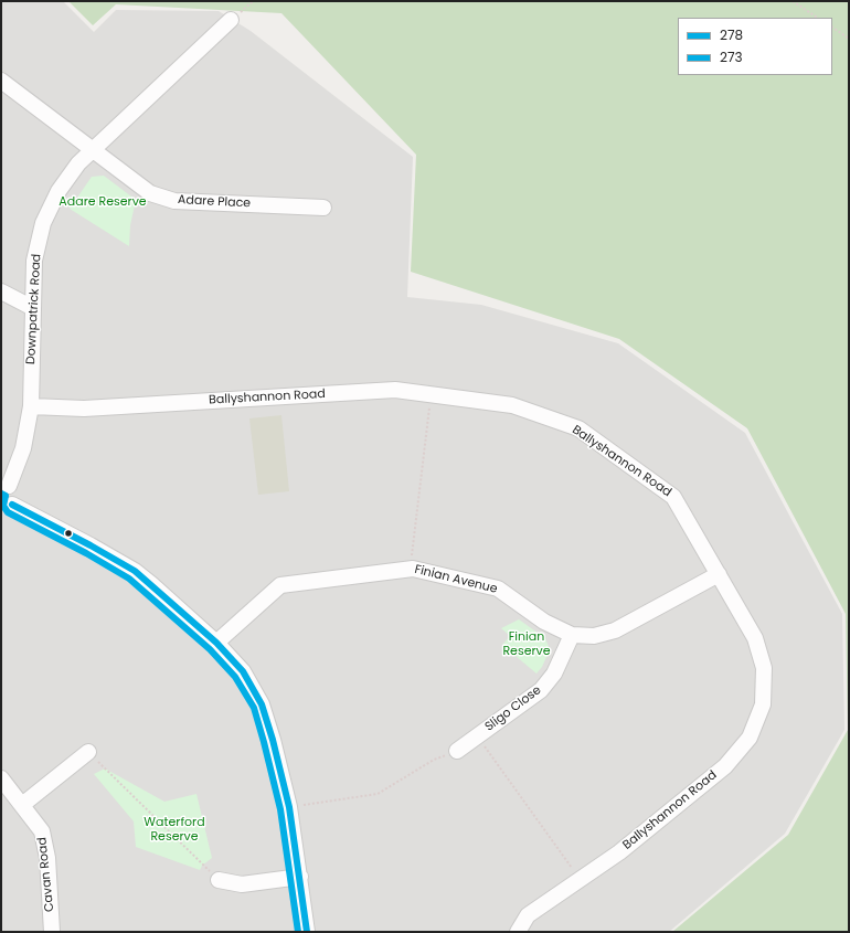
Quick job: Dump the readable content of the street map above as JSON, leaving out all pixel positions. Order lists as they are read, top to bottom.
{
  "streets": {
    "street": [
      "Adare Place",
      "Downpatrick Road",
      "Ballyshannon Road",
      "Finian Avenue",
      "Sligo Close",
      "Cavan Road"
    ]
  },
  "crossings": [
    ["Adare Place", "Downpatrick Road"],
    ["Downpatrick Road", "Ballyshannon Road"],
    ["Ballyshannon Road", "Finian Avenue"],
    ["Finian Avenue", "Sligo Close"]
  ],
  "parks": ["Adare Reserve", "Finian Reserve", "Waterford Reserve"],
  "lines": ["transit line 273", "transit line 278"],
  "legend": ["278", "273"]
}
